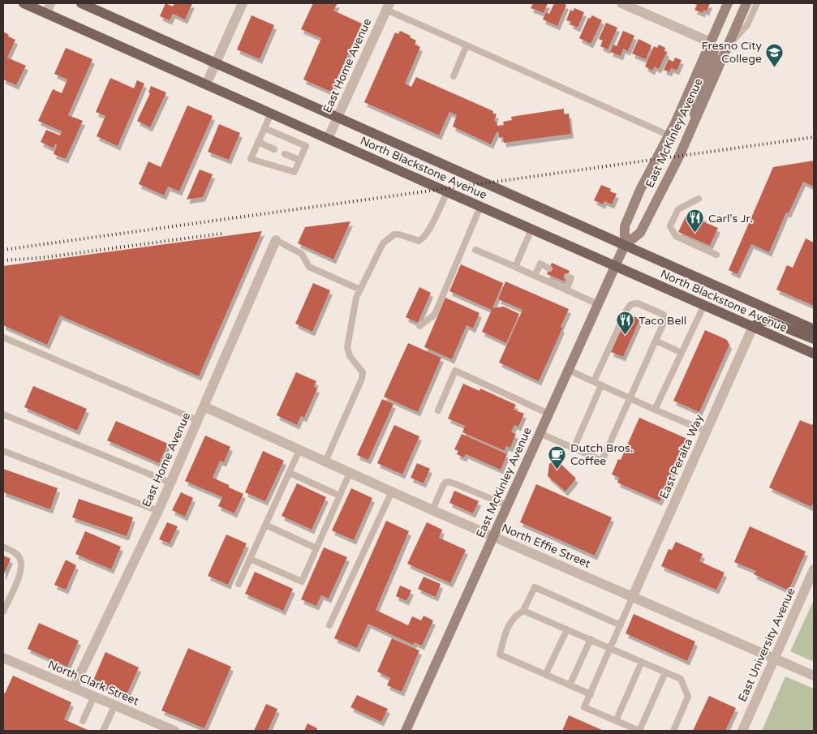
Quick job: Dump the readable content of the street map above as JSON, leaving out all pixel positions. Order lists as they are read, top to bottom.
{
  "streets": {
    "main road": ["East McKinley Avenue", "North Blackstone Avenue"],
    "street": [
      "East Home Avenue",
      "East Peralta Way",
      "North Effie Street",
      "East University Avenue",
      "North Clark Street"
    ]
  },
  "crossings": [
    ["East Home Avenue", "North Blackstone Avenue"],
    ["East Home Avenue", "North Effie Street"],
    ["East Home Avenue", "North Clark Street"],
    ["East McKinley Avenue", "North Blackstone Avenue"],
    ["East McKinley Avenue", "North Effie Street"],
    ["North Blackstone Avenue", "East Peralta Way"],
    ["East Peralta Way", "North Effie Street"],
    ["North Effie Street", "East University Avenue"]
  ],
  "places": {
    "school or university": ["Fresno City College"],
    "restaurant": ["Carl's Jr.", "Taco Bell"],
    "cafe": ["Dutch Bros. Coffee"]
  }
}
